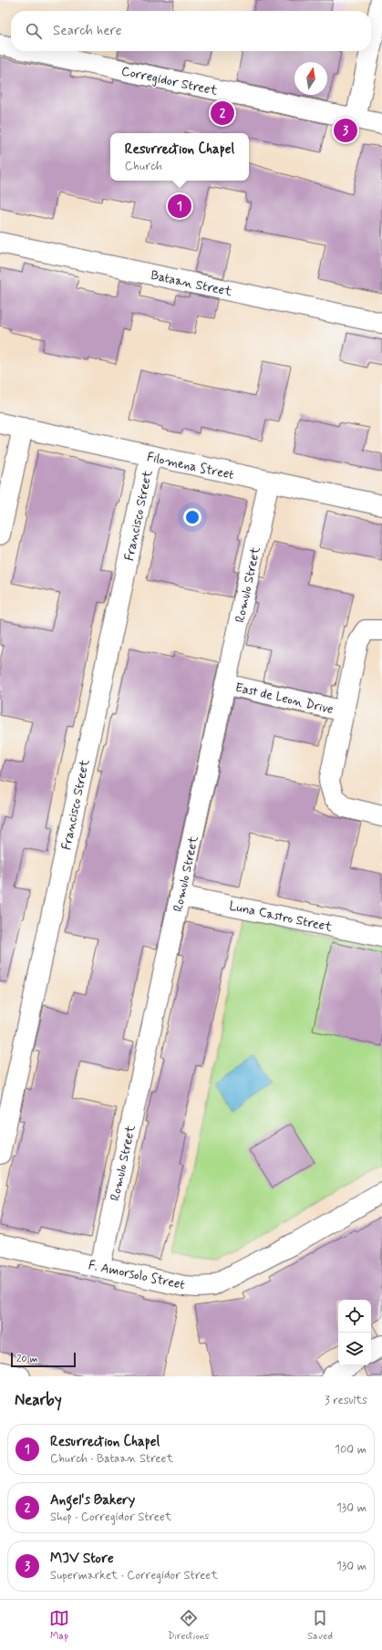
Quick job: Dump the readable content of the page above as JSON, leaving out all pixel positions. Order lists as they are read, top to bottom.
{
  "streets": {
    "street": [
      "Corregidor Street",
      "Bataan Street",
      "Filomena Street",
      "Francisco Street",
      "Romulo Street",
      "East de Leon Drive",
      "Luna Castro Street",
      "F. Amorsolo Street"
    ]
  },
  "crossings": [
    ["Filomena Street", "Francisco Street"],
    ["Filomena Street", "Romulo Street"],
    ["Romulo Street", "East de Leon Drive"],
    ["Romulo Street", "Luna Castro Street"],
    ["Romulo Street", "F. Amorsolo Street"]
  ],
  "scale_bar": "20 m",
  "north": "top",
  "page": {
    "search": "Search here",
    "pins": ["2", "3", "1"],
    "popup": ["Resurrection Chapel", "Church"],
    "scale": "20 m",
    "heading": ["Nearby", "3 results"],
    "list": [
      {
        "mark": "1",
        "name": "Resurrection Chapel",
        "note": "Church · Bataan Street",
        "value": "100 m"
      },
      {
        "mark": "2",
        "name": "Angel's Bakery",
        "note": "Shop · Corregidor Street",
        "value": "130 m"
      },
      {
        "mark": "3",
        "name": "MJV Store",
        "note": "Supermarket · Corregidor Street",
        "value": "130 m"
      }
    ],
    "nav": ["Map", "Directions", "Saved"]
  }
}
